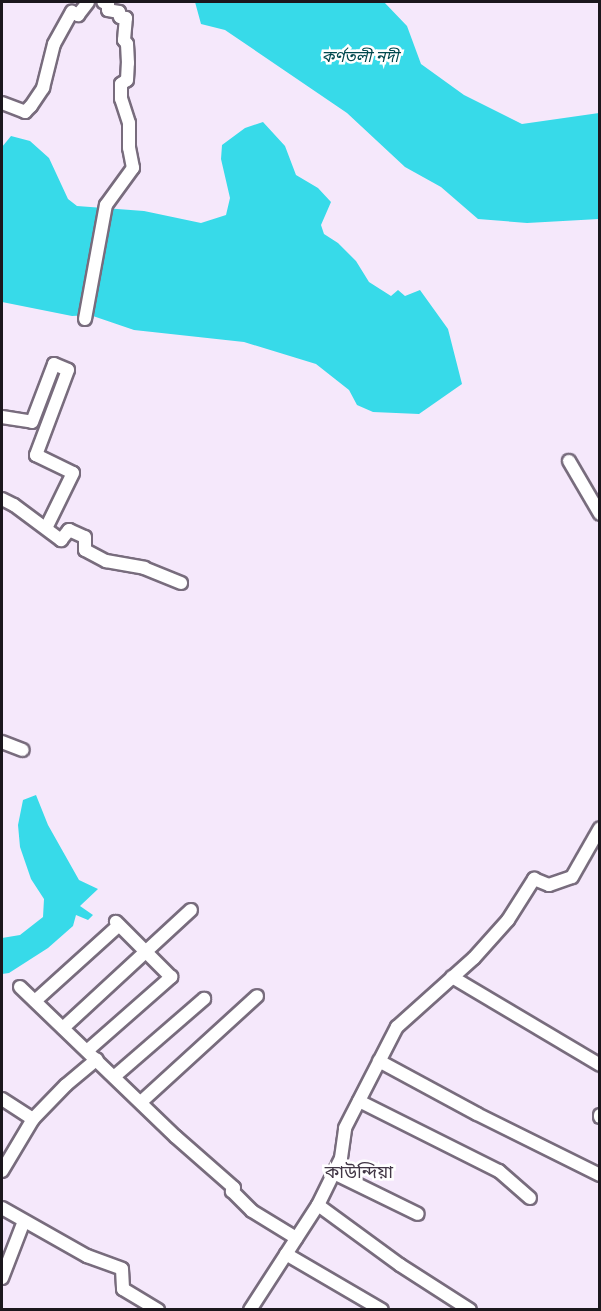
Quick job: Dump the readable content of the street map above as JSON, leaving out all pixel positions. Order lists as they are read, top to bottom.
{
  "districts": ["কাউন্দিয়া"],
  "water": ["কর্ণতলী নদী"]
}
